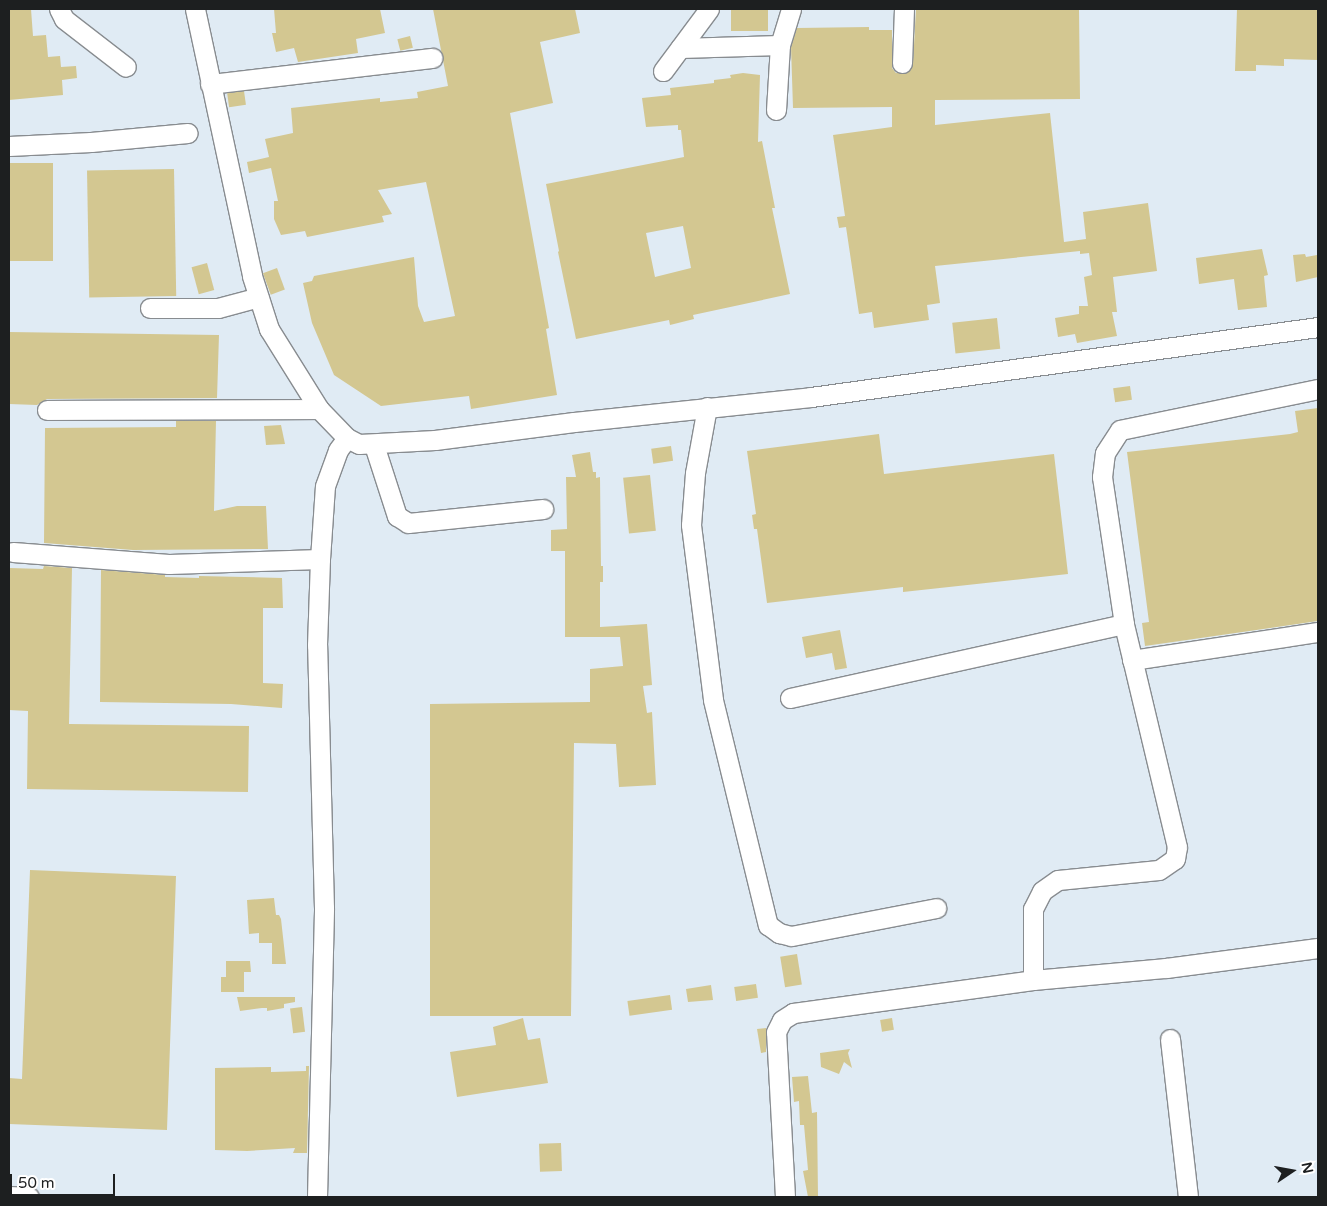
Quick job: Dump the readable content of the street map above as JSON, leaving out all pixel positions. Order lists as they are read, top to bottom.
{
  "scale_bar": "50 m",
  "north": "right"
}
